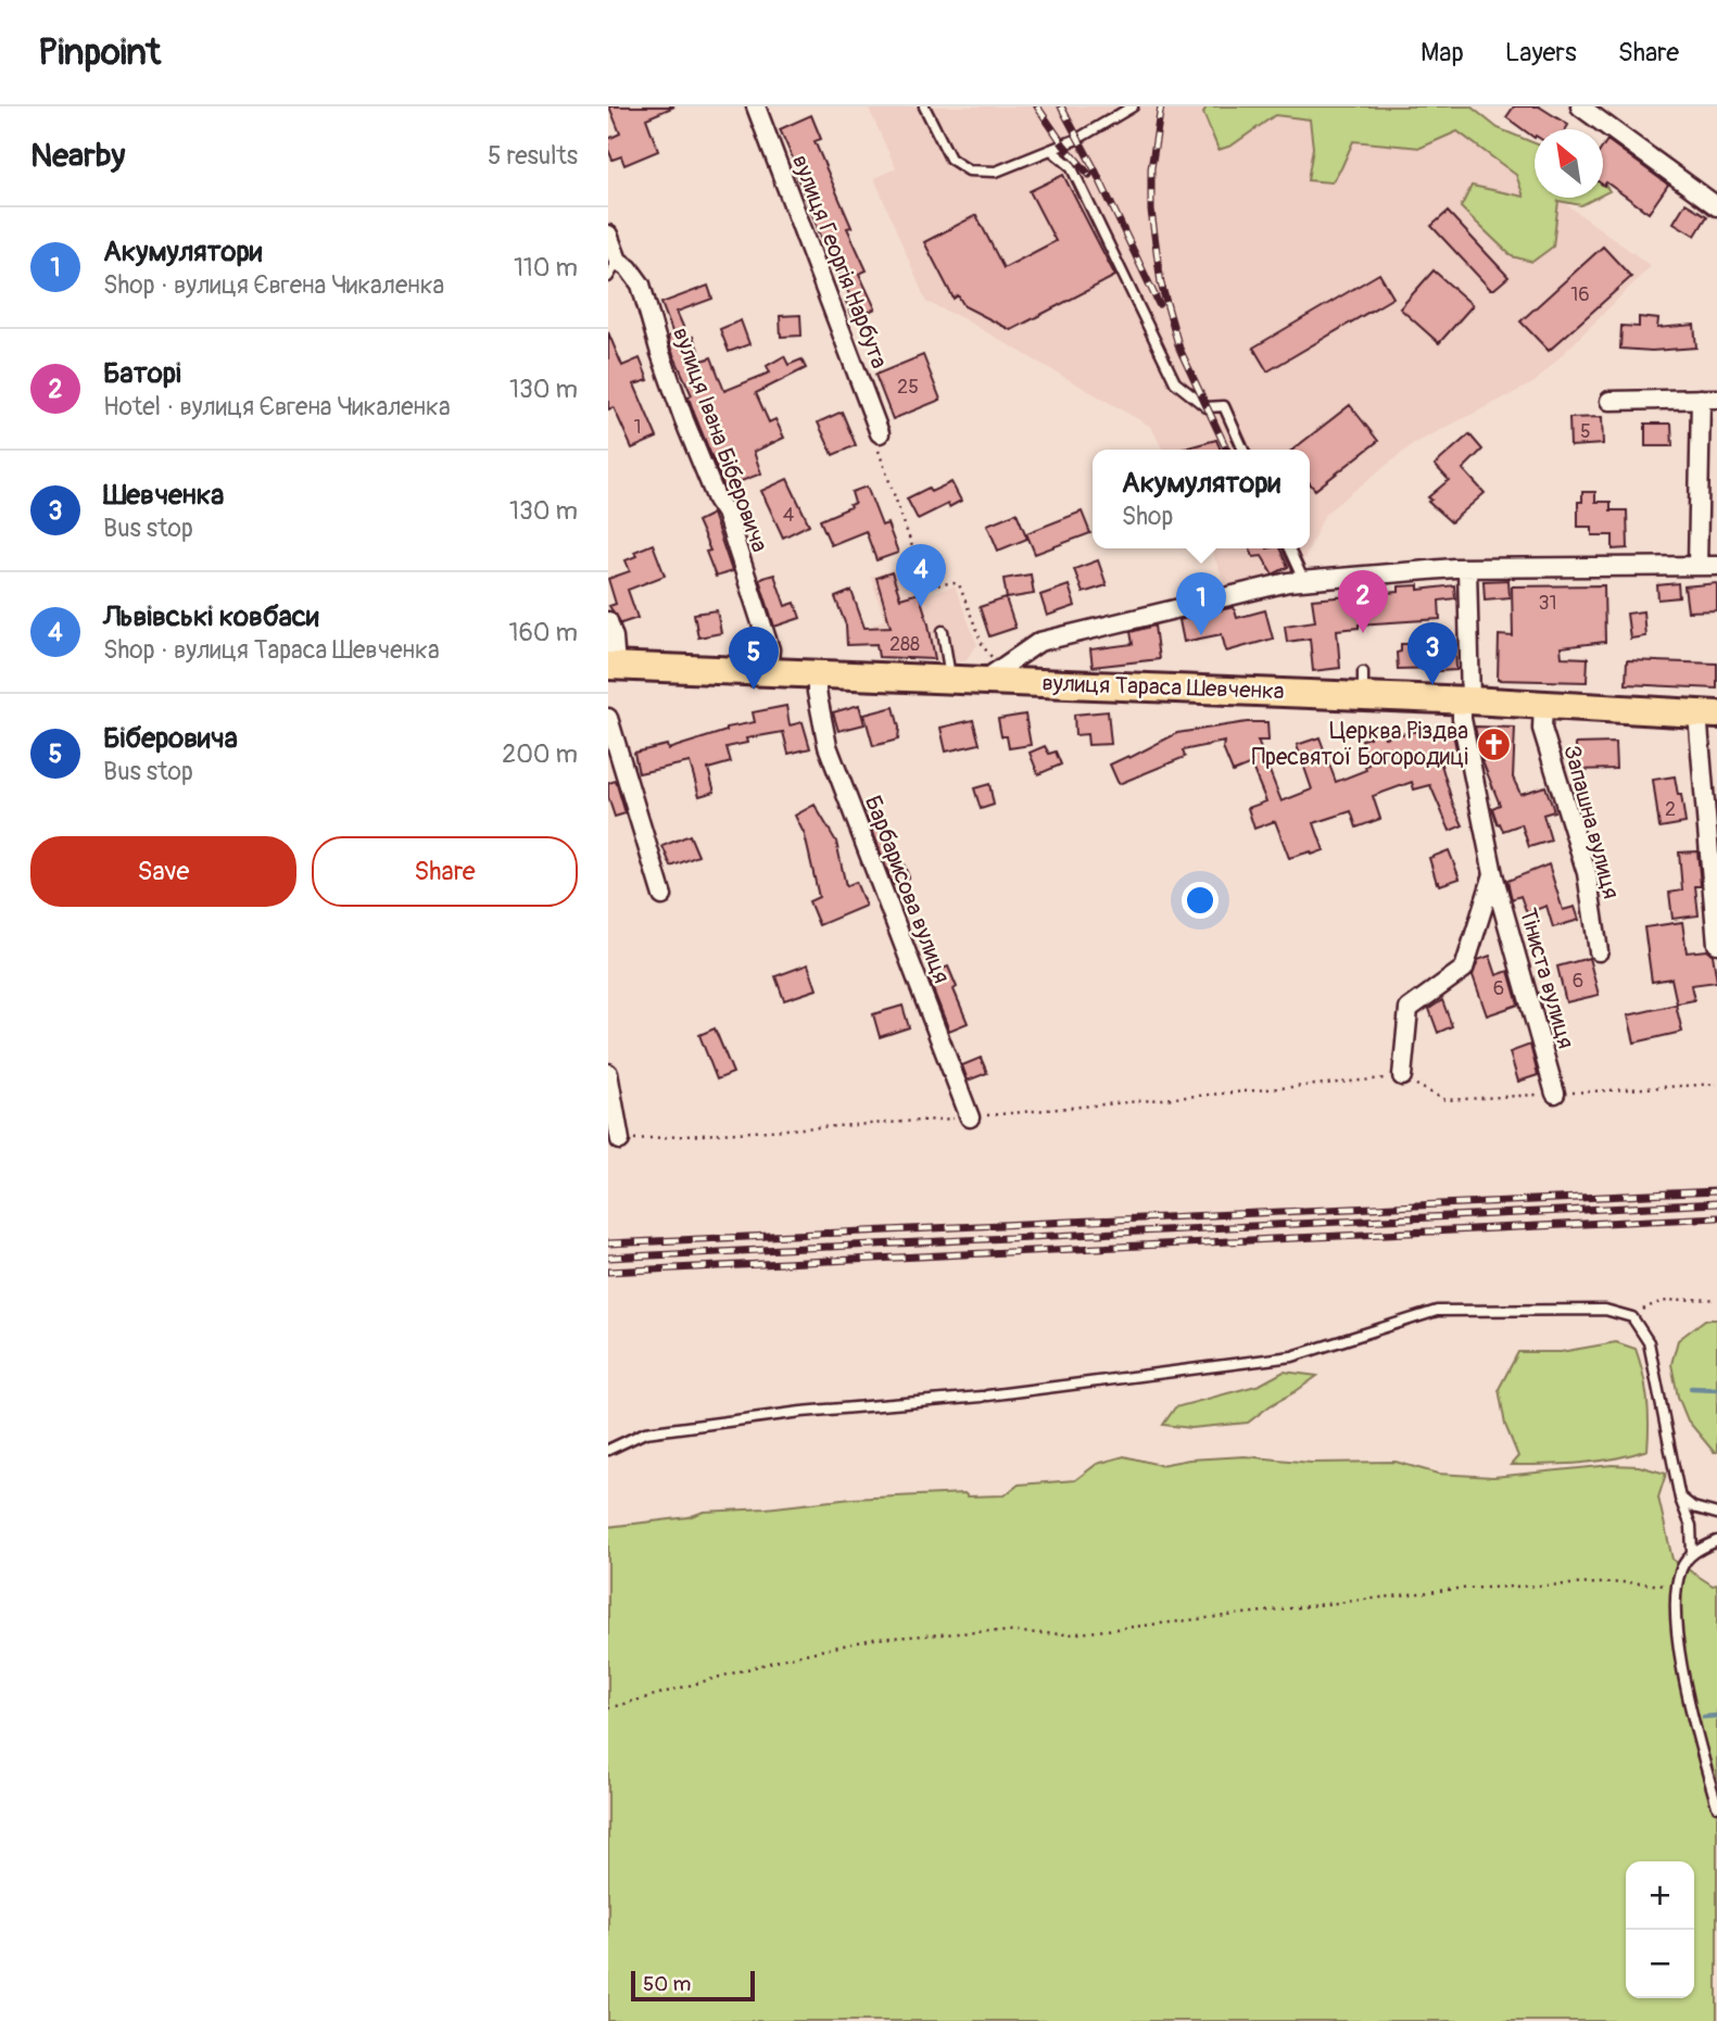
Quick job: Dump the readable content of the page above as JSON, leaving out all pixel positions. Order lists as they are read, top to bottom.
{
  "streets": {
    "main road": ["вулиця Тараса Шевченка"],
    "street": [
      "вулиця Георгія Нарбута",
      "вулиця Івана Біберовича",
      "Запашна вулиця",
      "Барбарисова вулиця",
      "Тіниста вулиця"
    ]
  },
  "crossings": [
    ["вулиця Івана Біберовича", "вулиця Тараса Шевченка"],
    ["вулиця Тараса Шевченка", "Запашна вулиця"],
    ["вулиця Тараса Шевченка", "Барбарисова вулиця"],
    ["вулиця Тараса Шевченка", "Тіниста вулиця"]
  ],
  "places": {
    "church": ["Церква Різдва Пресвятої Богородиці"]
  },
  "house_numbers": [
    "16",
    "25",
    "1",
    "5",
    "4",
    "31",
    "288",
    "2",
    "6",
    "6"
  ],
  "scale_bar": "50 m",
  "north": "top left",
  "page": {
    "header": "Pinpoint",
    "nav": ["Map", "Layers", "Share"],
    "heading": ["Nearby", "5 results"],
    "list": [
      {
        "mark": "1",
        "name": "Акумулятори",
        "note": "Shop · вулиця Євгена Чикаленка",
        "value": "110 m"
      },
      {
        "mark": "2",
        "name": "Баторі",
        "note": "Hotel · вулиця Євгена Чикаленка",
        "value": "130 m"
      },
      {
        "mark": "3",
        "name": "Шевченка",
        "note": "Bus stop",
        "value": "130 m"
      },
      {
        "mark": "4",
        "name": "Львівські ковбаси",
        "note": "Shop · вулиця Тараса Шевченка",
        "value": "160 m"
      },
      {
        "mark": "5",
        "name": "Біберовича",
        "note": "Bus stop",
        "value": "200 m"
      }
    ],
    "popup": ["Акумулятори", "Shop"],
    "pins": [
      "4",
      "2",
      "1",
      "3",
      "5"
    ],
    "buttons": ["Save", "Share"],
    "map_buttons": ["+", "−"],
    "scale": "50 m"
  }
}
